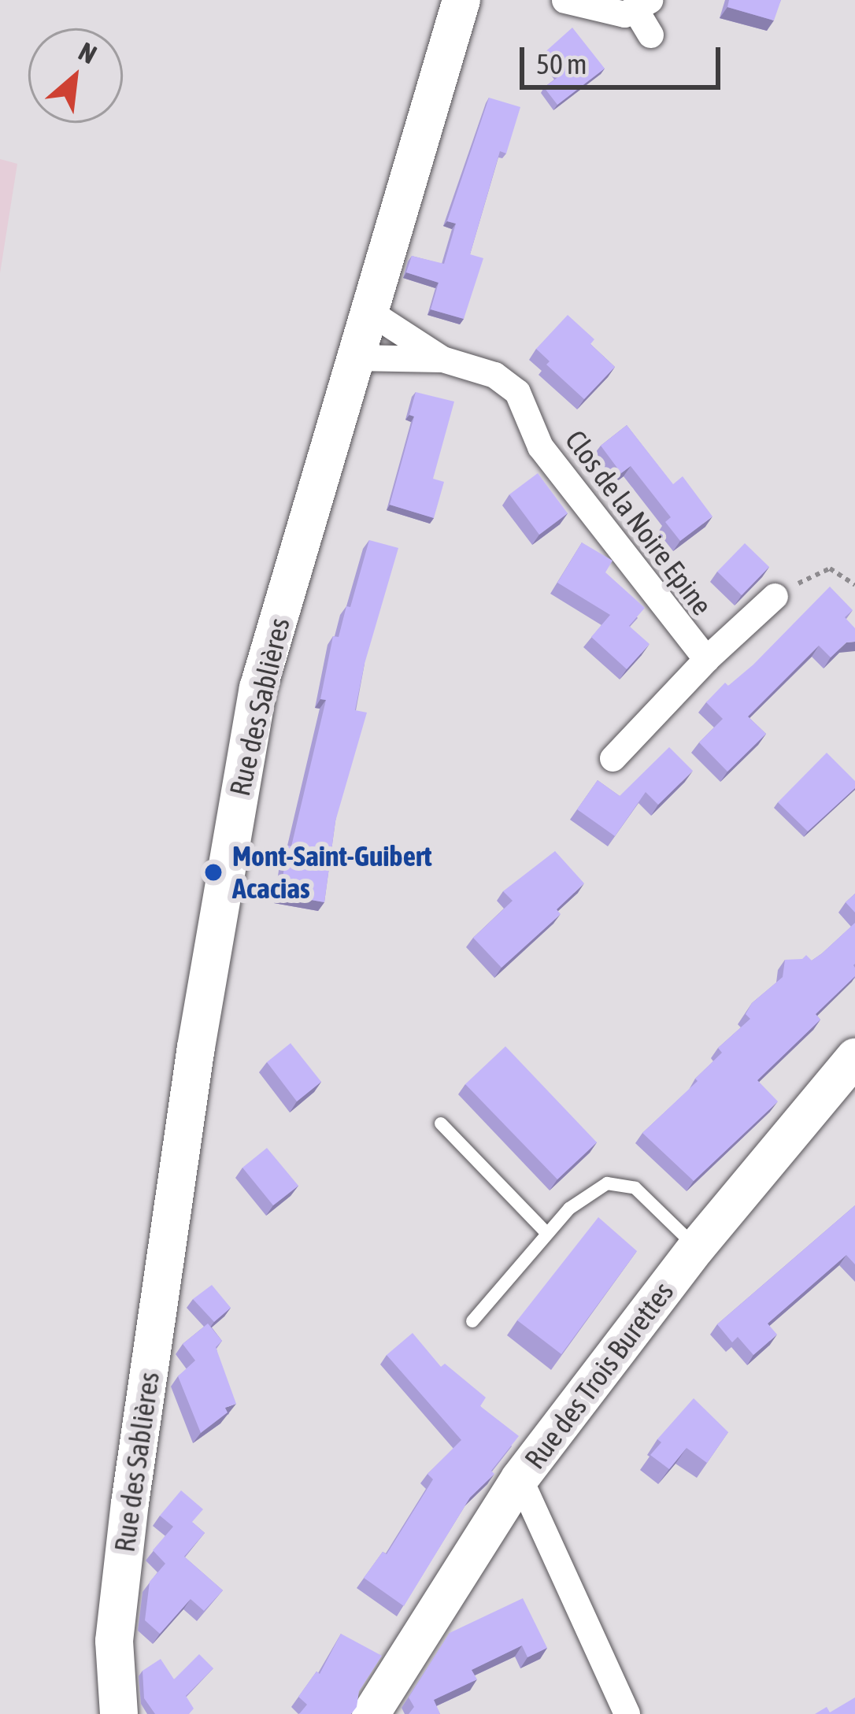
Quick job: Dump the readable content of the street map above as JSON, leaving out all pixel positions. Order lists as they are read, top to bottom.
{
  "streets": {
    "street": ["Clos de la Noire Epine", "Rue des Sablières", "Rue des Trois Burettes"]
  },
  "crossings": [
    ["Clos de la Noire Epine", "Rue des Sablières"]
  ],
  "places": ["Mont-Saint-Guibert Acacias"],
  "scale_bar": "50 m",
  "north": "top right"
}
